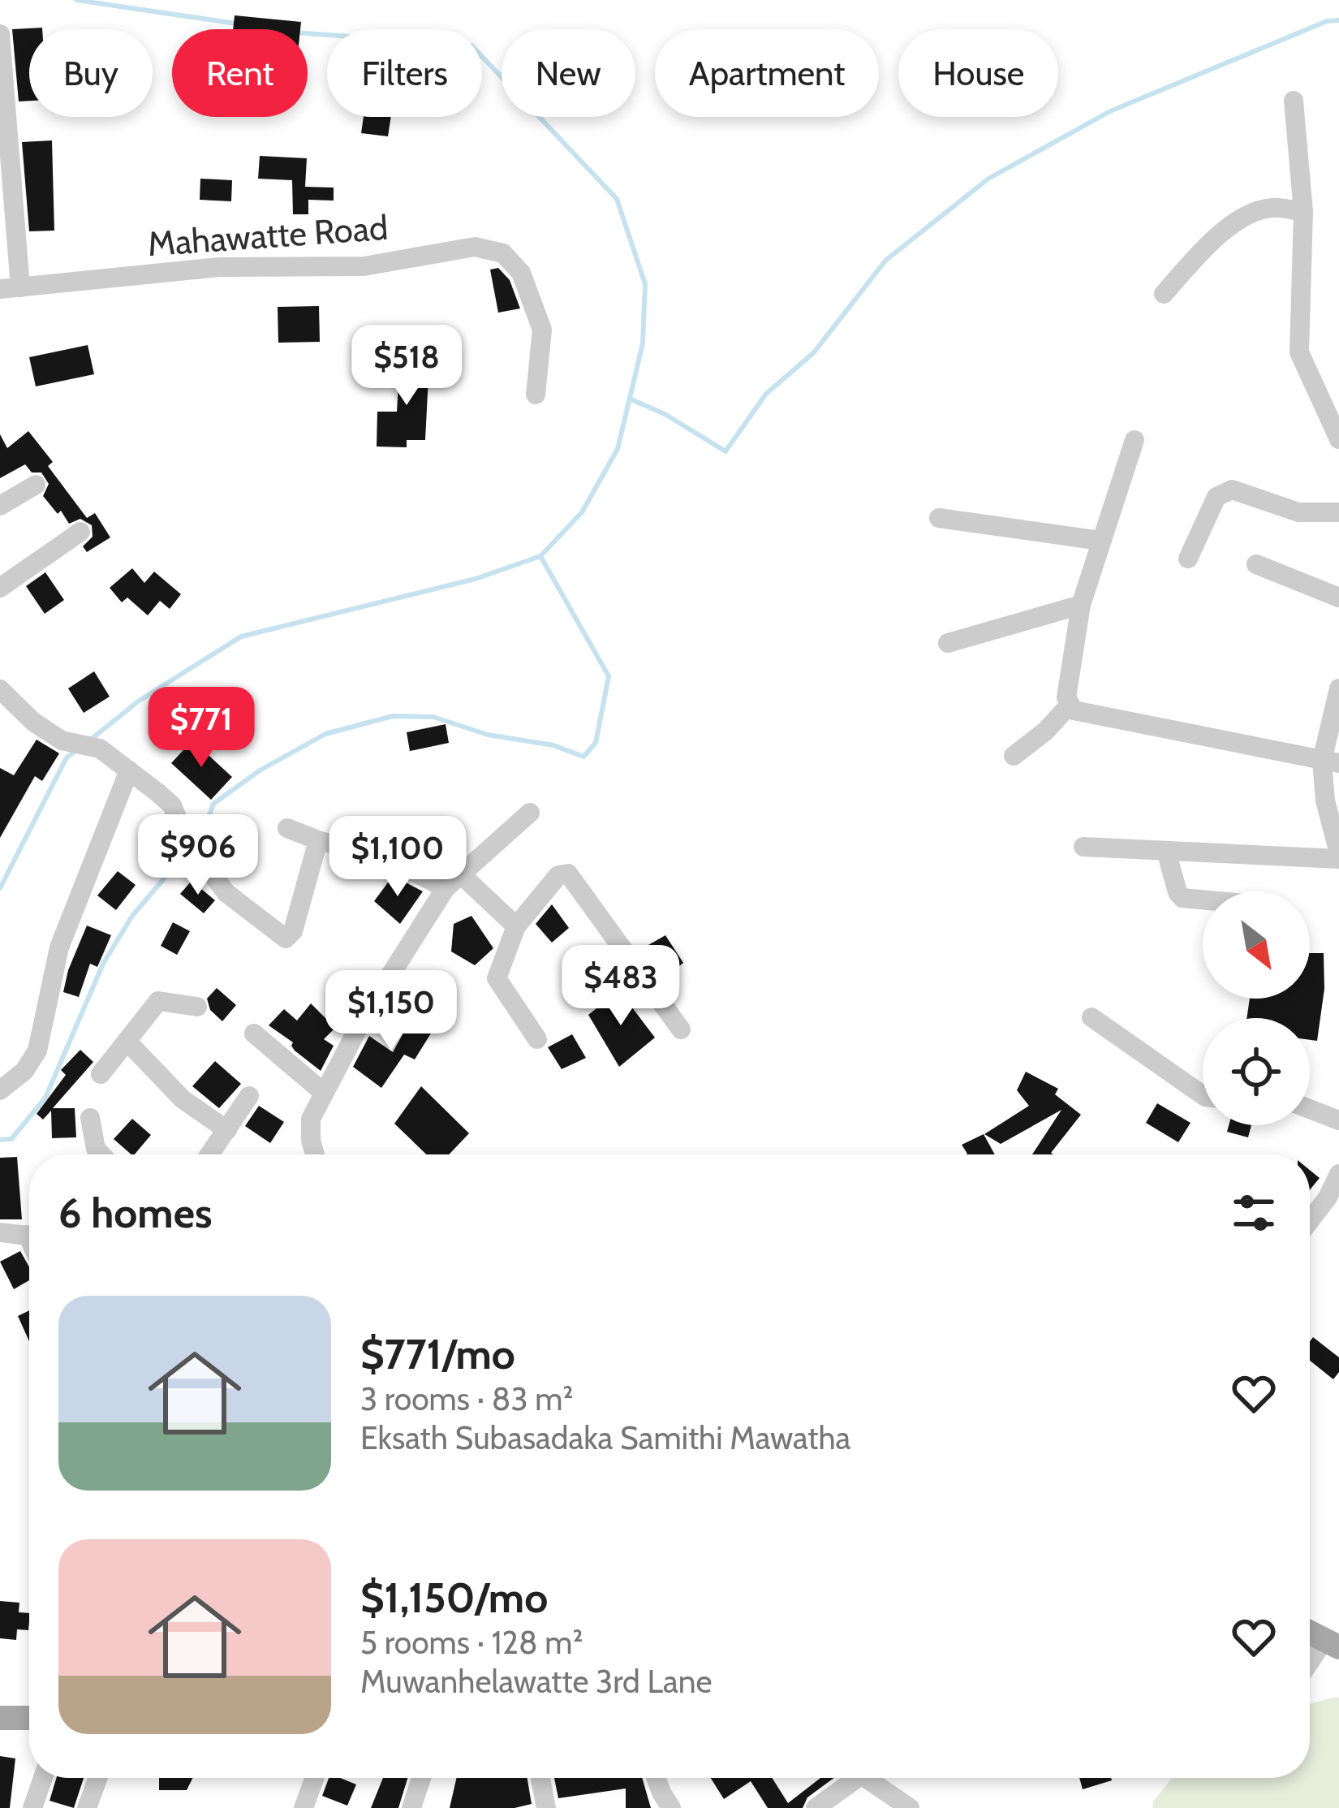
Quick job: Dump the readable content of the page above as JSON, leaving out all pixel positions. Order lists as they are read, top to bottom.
{
  "streets": {
    "street": ["Mahawatte Road"]
  },
  "north": "bottom right",
  "page": {
    "chip": [
      "Buy",
      "Rent",
      "Filters",
      "New",
      "Apartment",
      "House"
    ],
    "price": [
      "$518",
      "$771",
      "$906",
      "$1,100",
      "$483",
      "$1,150"
    ],
    "heading": "6 homes",
    "list": [
      {
        "name": "$771/mo",
        "note": "3 rooms · 83 m² · Eksath Subasadaka Samithi Mawatha"
      },
      {
        "name": "$1,150/mo",
        "note": "5 rooms · 128 m² · Muwanhelawatte 3rd Lane"
      }
    ]
  }
}
